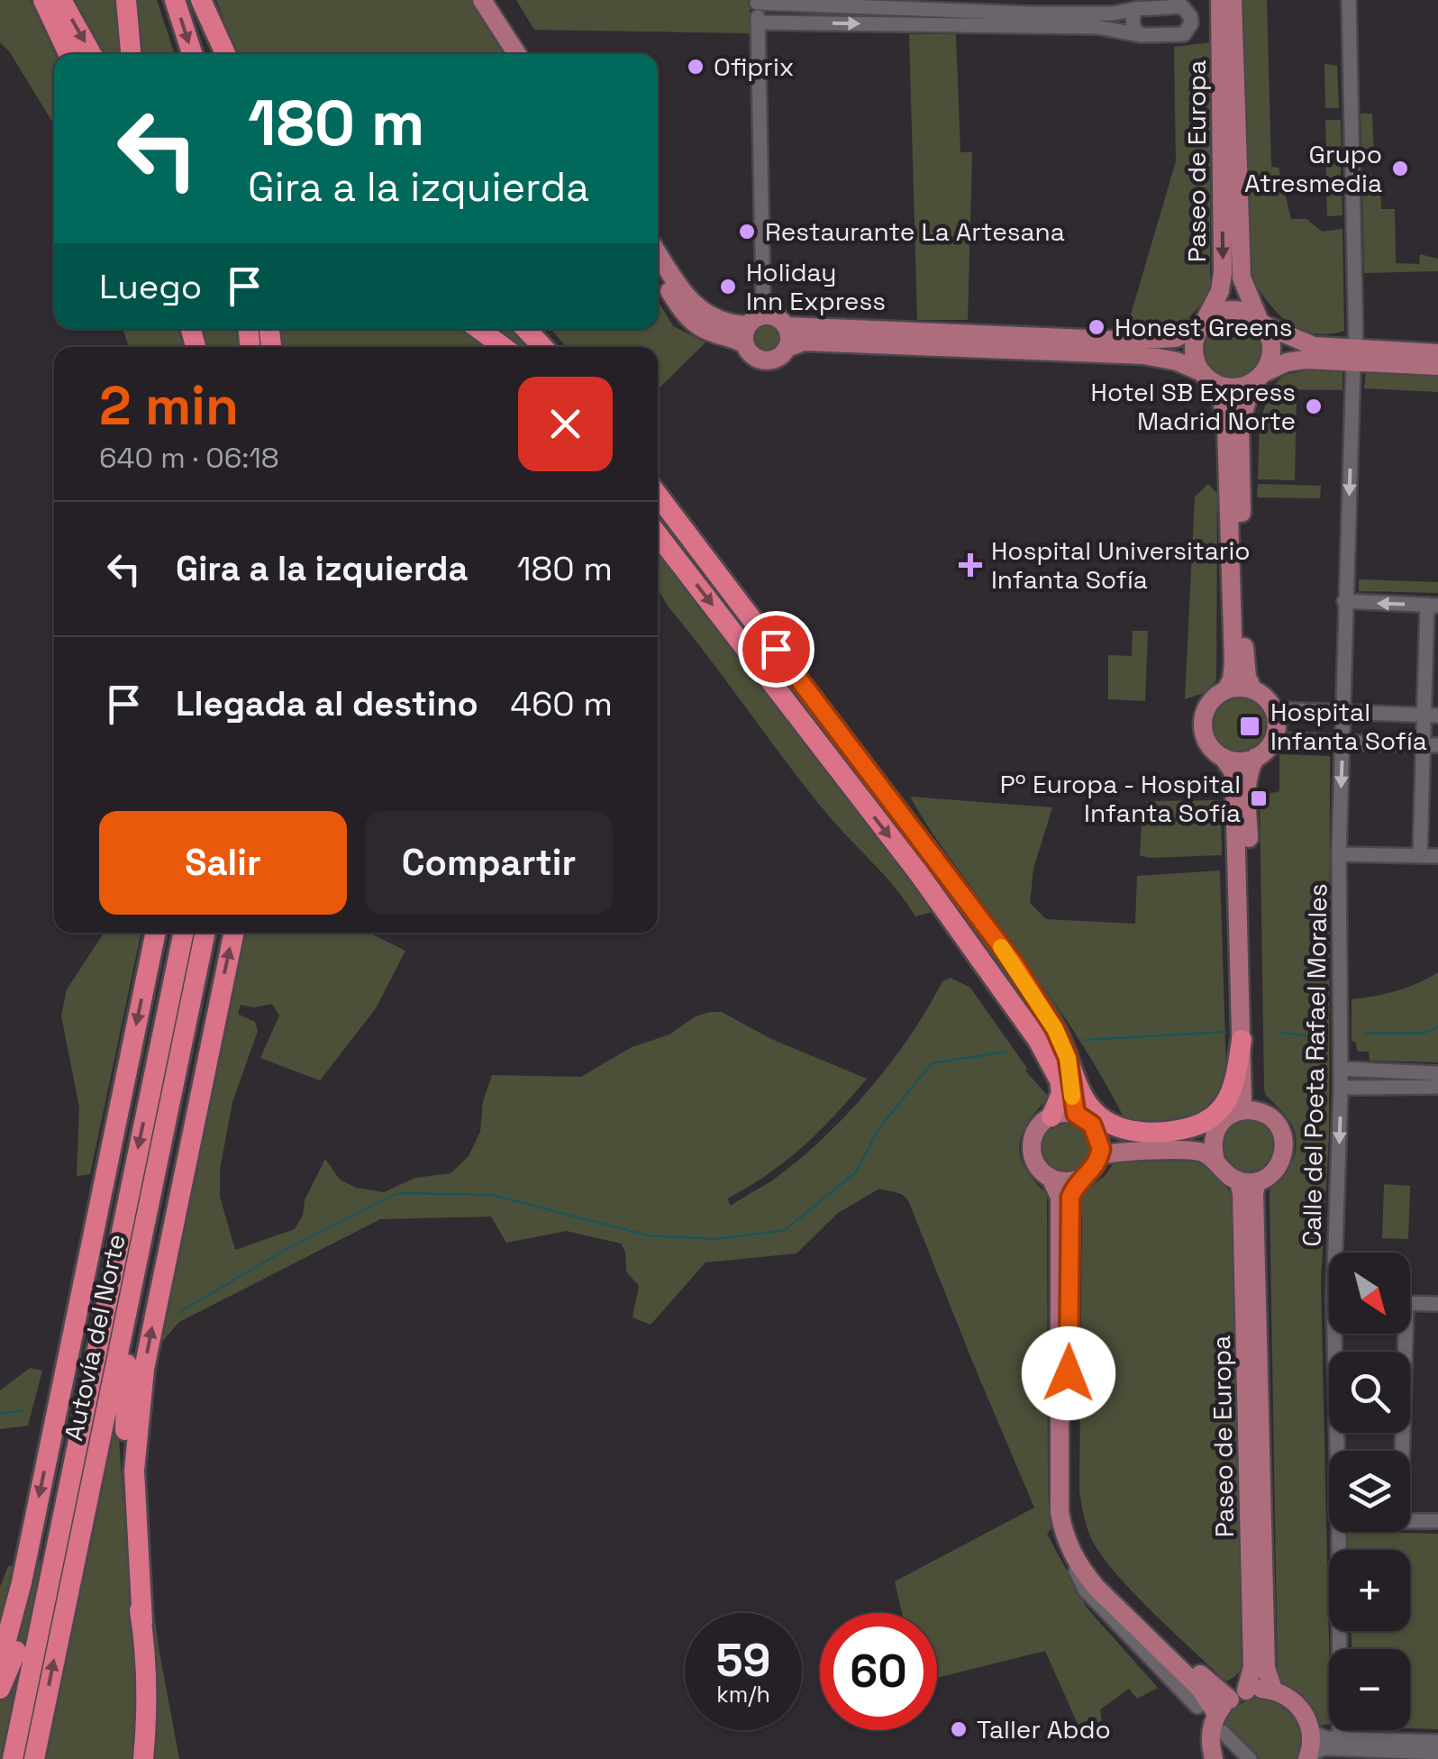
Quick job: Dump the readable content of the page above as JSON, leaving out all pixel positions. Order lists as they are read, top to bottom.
{
  "streets": {
    "highway": ["Autovía del Norte"],
    "main road": ["Paseo de Europa"],
    "street": ["Calle del Poeta Rafael Morales"]
  },
  "places": {
    "other": [
      "Ofiprix",
      "Grupo Atresmedia",
      "Restaurante La Artesana",
      "Holiday Inn Express",
      "Honest Greens",
      "Hotel SB Express Madrid Norte",
      "Taller Abdo"
    ],
    "health": ["Hospital Universitario Infanta Sofía"],
    "transit": ["Hospital Infanta Sofía", "Pº Europa - Hospital Infanta Sofía"]
  },
  "north": "bottom right",
  "page": {
    "turn": ["180 m", "Gira a la izquierda"],
    "then": "Luego",
    "heading": ["2 min", "640 m · 06:18"],
    "list": [
      {
        "name": "Gira a la izquierda",
        "value": "180 m"
      },
      {
        "name": "Llegada al destino",
        "value": "460 m"
      }
    ],
    "buttons": ["Salir", "Compartir"],
    "map_buttons": ["+", "−"],
    "speed": "59 km/h",
    "limit": "60"
  }
}
